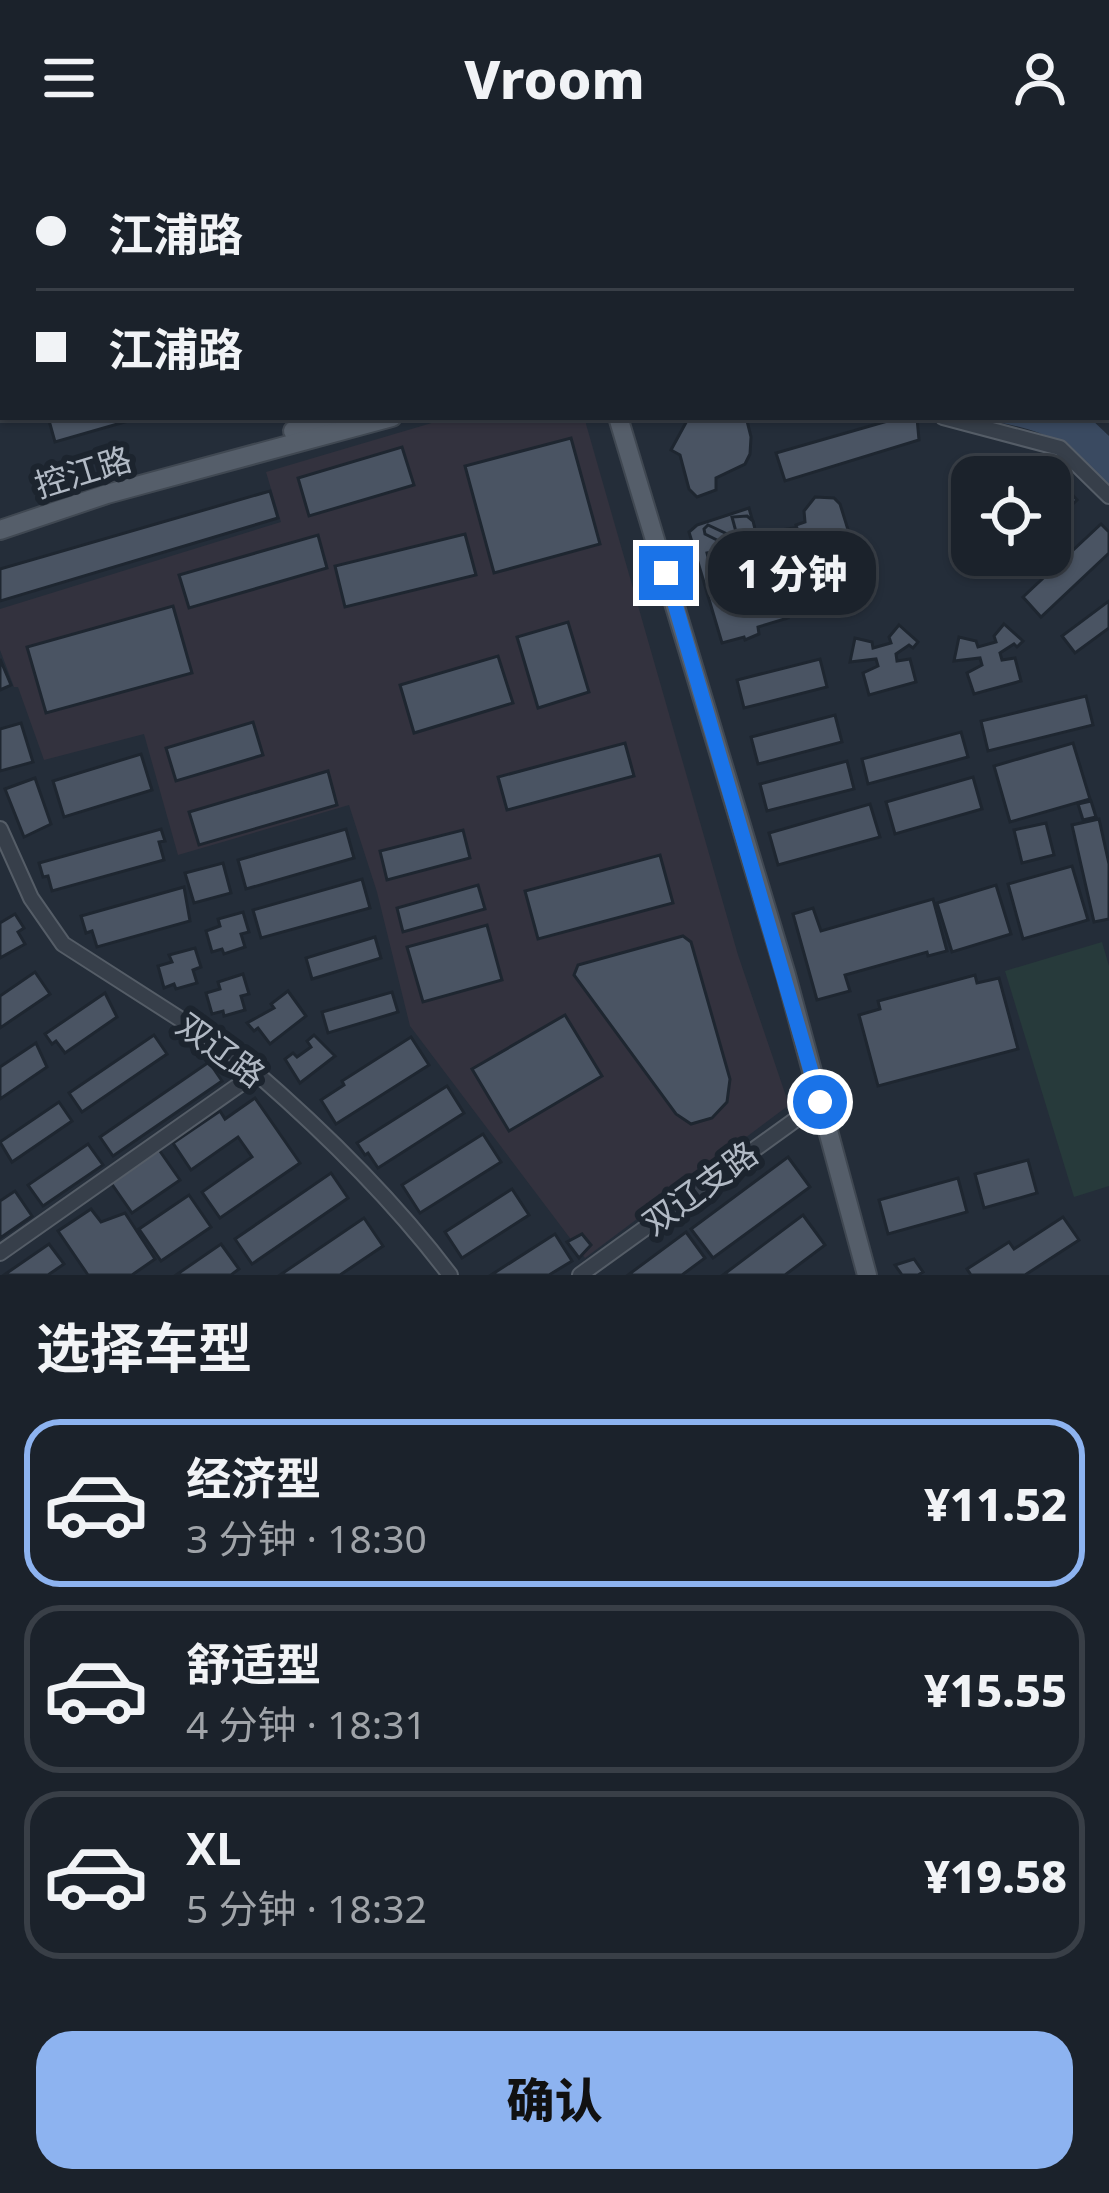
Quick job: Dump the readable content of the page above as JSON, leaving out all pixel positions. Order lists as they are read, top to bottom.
{
  "streets": {
    "main road": ["控江路"],
    "street": ["双辽路", "双辽支路"]
  },
  "page": {
    "header": "Vroom",
    "banner": ["江浦路", "江浦路"],
    "bubble": "1 分钟",
    "heading": "选择车型",
    "list": [
      {
        "name": "经济型",
        "note": "3 分钟 · 18:30",
        "value": "¥11.52"
      },
      {
        "name": "舒适型",
        "note": "4 分钟 · 18:31",
        "value": "¥15.55"
      },
      {
        "name": "XL",
        "note": "5 分钟 · 18:32",
        "value": "¥19.58"
      }
    ],
    "buttons": "确认"
  }
}
